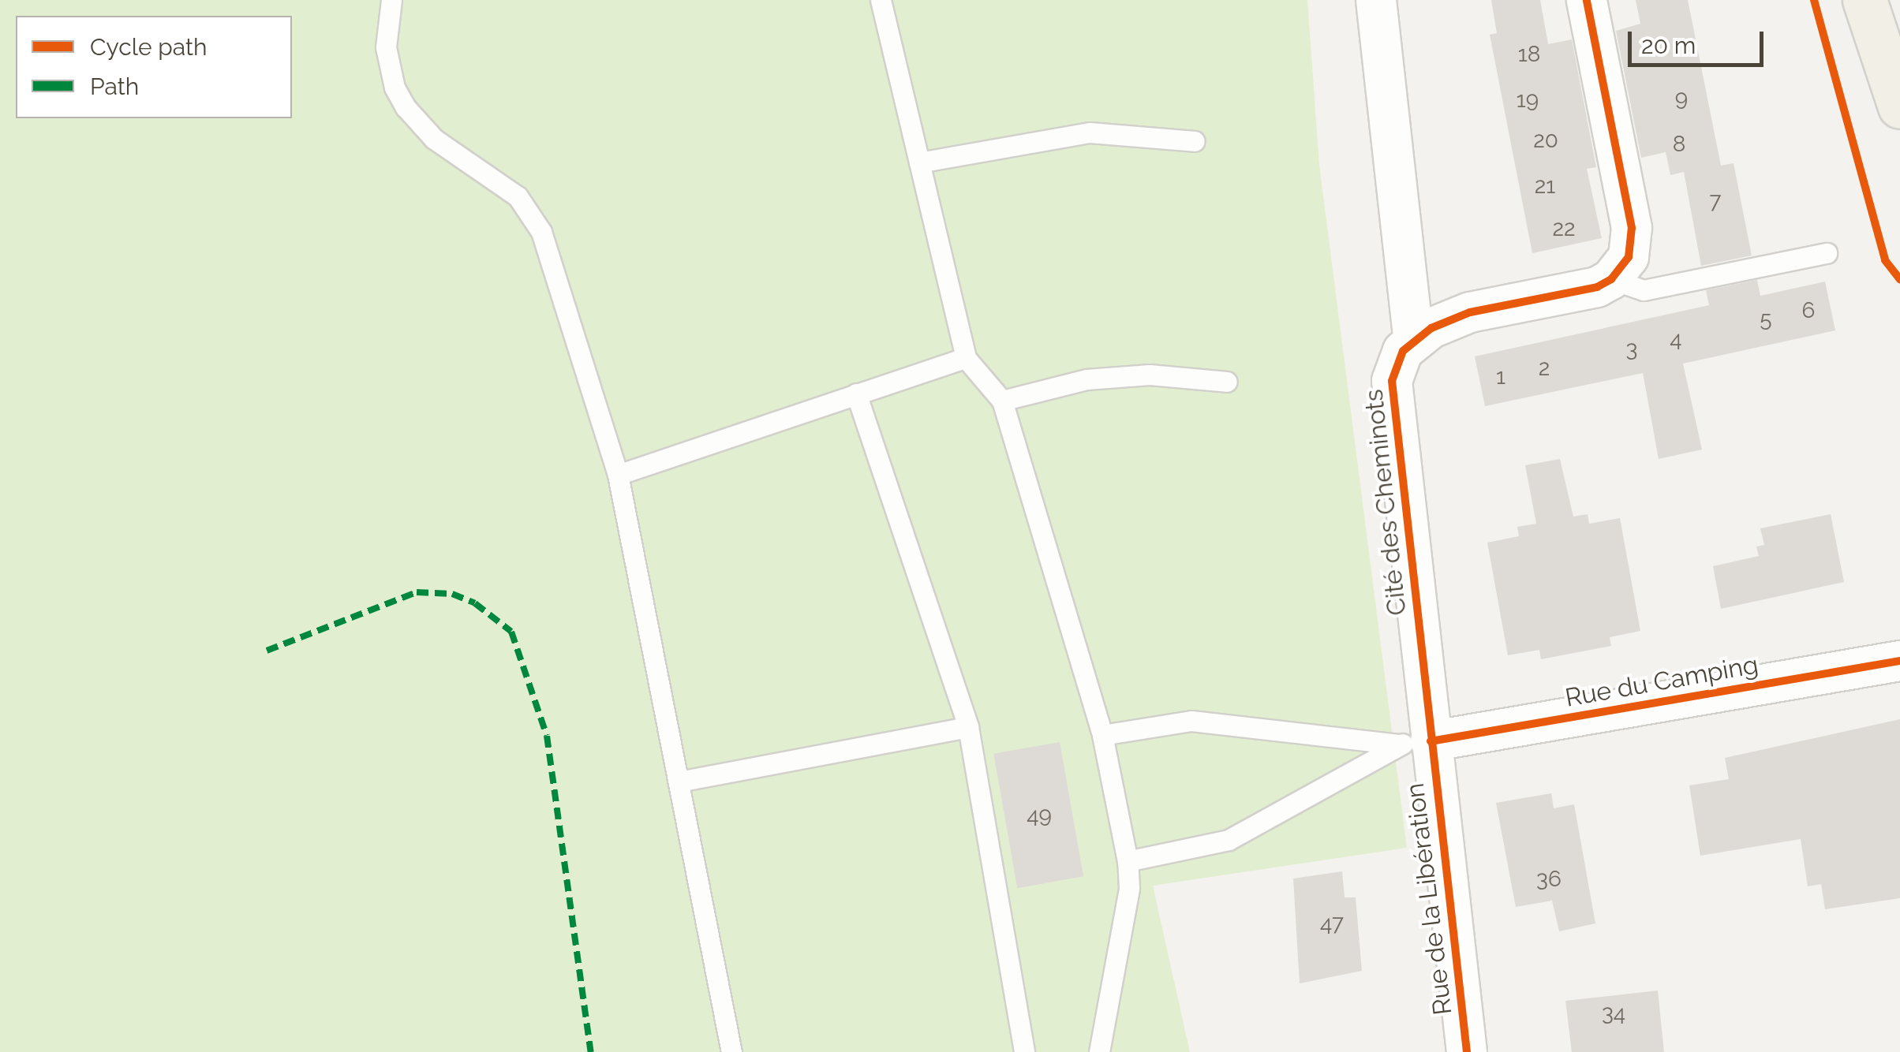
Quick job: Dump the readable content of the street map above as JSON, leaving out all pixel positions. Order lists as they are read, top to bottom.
{
  "streets": {
    "street": ["Cité des Cheminots", "Rue du Camping", "Rue de la Libération"]
  },
  "crossings": [
    ["Cité des Cheminots", "Rue du Camping"],
    ["Cité des Cheminots", "Rue de la Libération"],
    ["Rue du Camping", "Rue de la Libération"]
  ],
  "house_numbers": [
    "18",
    "9",
    "19",
    "20",
    "8",
    "21",
    "7",
    "22",
    "6",
    "5",
    "4",
    "3",
    "2",
    "1",
    "49",
    "36",
    "47",
    "34"
  ],
  "legend": ["Cycle path", "Path"],
  "scale_bar": "20 m"
}
